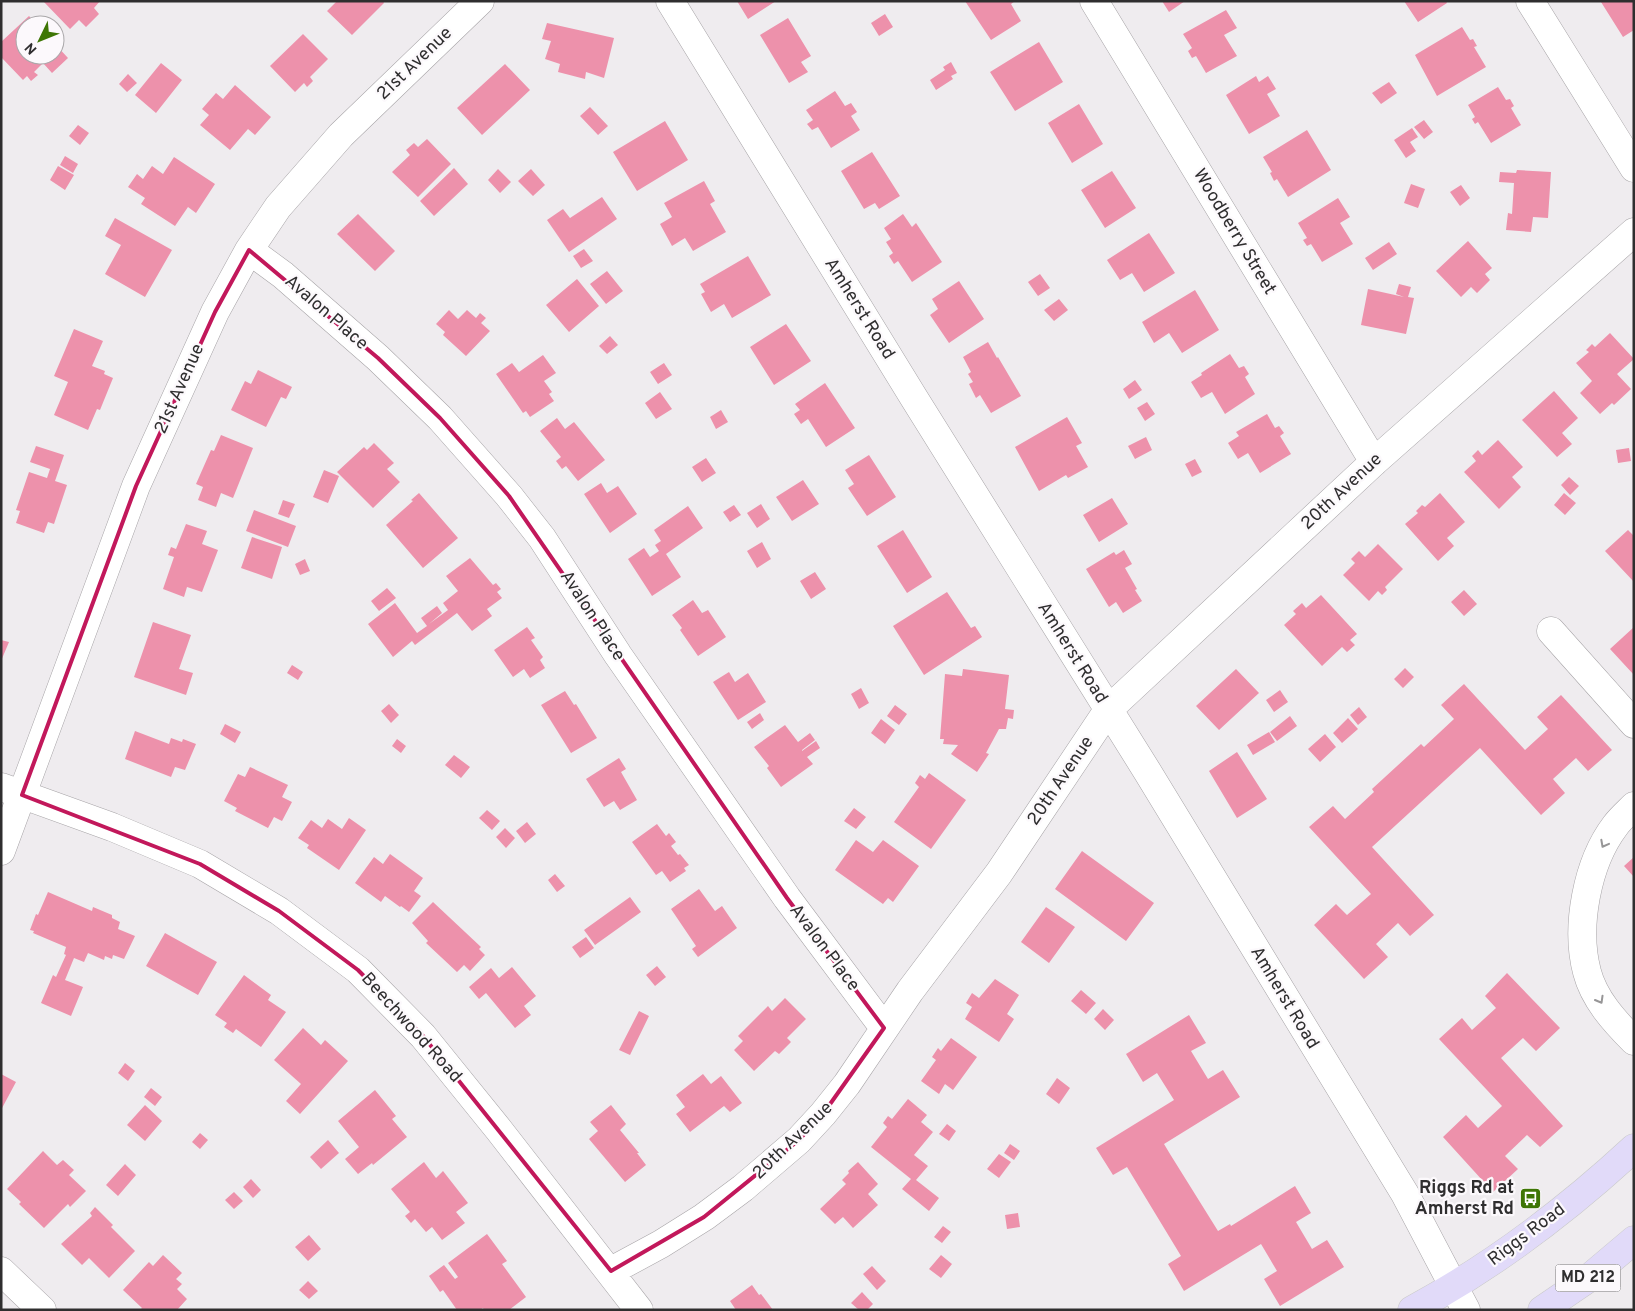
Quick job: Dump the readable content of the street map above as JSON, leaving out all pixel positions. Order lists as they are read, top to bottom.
{
  "streets": {
    "main road": ["Riggs Road", "MD 212"],
    "street": [
      "21st Avenue",
      "Woodberry Street",
      "Amherst Road",
      "Avalon Place",
      "20th Avenue",
      "Beechwood Road"
    ]
  },
  "crossings": [
    ["21st Avenue", "Avalon Place"],
    ["21st Avenue", "Beechwood Road"],
    ["Woodberry Street", "20th Avenue"],
    ["Amherst Road", "20th Avenue"],
    ["Amherst Road", "Riggs Road"],
    ["Avalon Place", "20th Avenue"],
    ["20th Avenue", "Beechwood Road"]
  ],
  "places": {
    "bus stop": ["Riggs Rd at Amherst Rd"]
  },
  "north": "bottom left"
}
